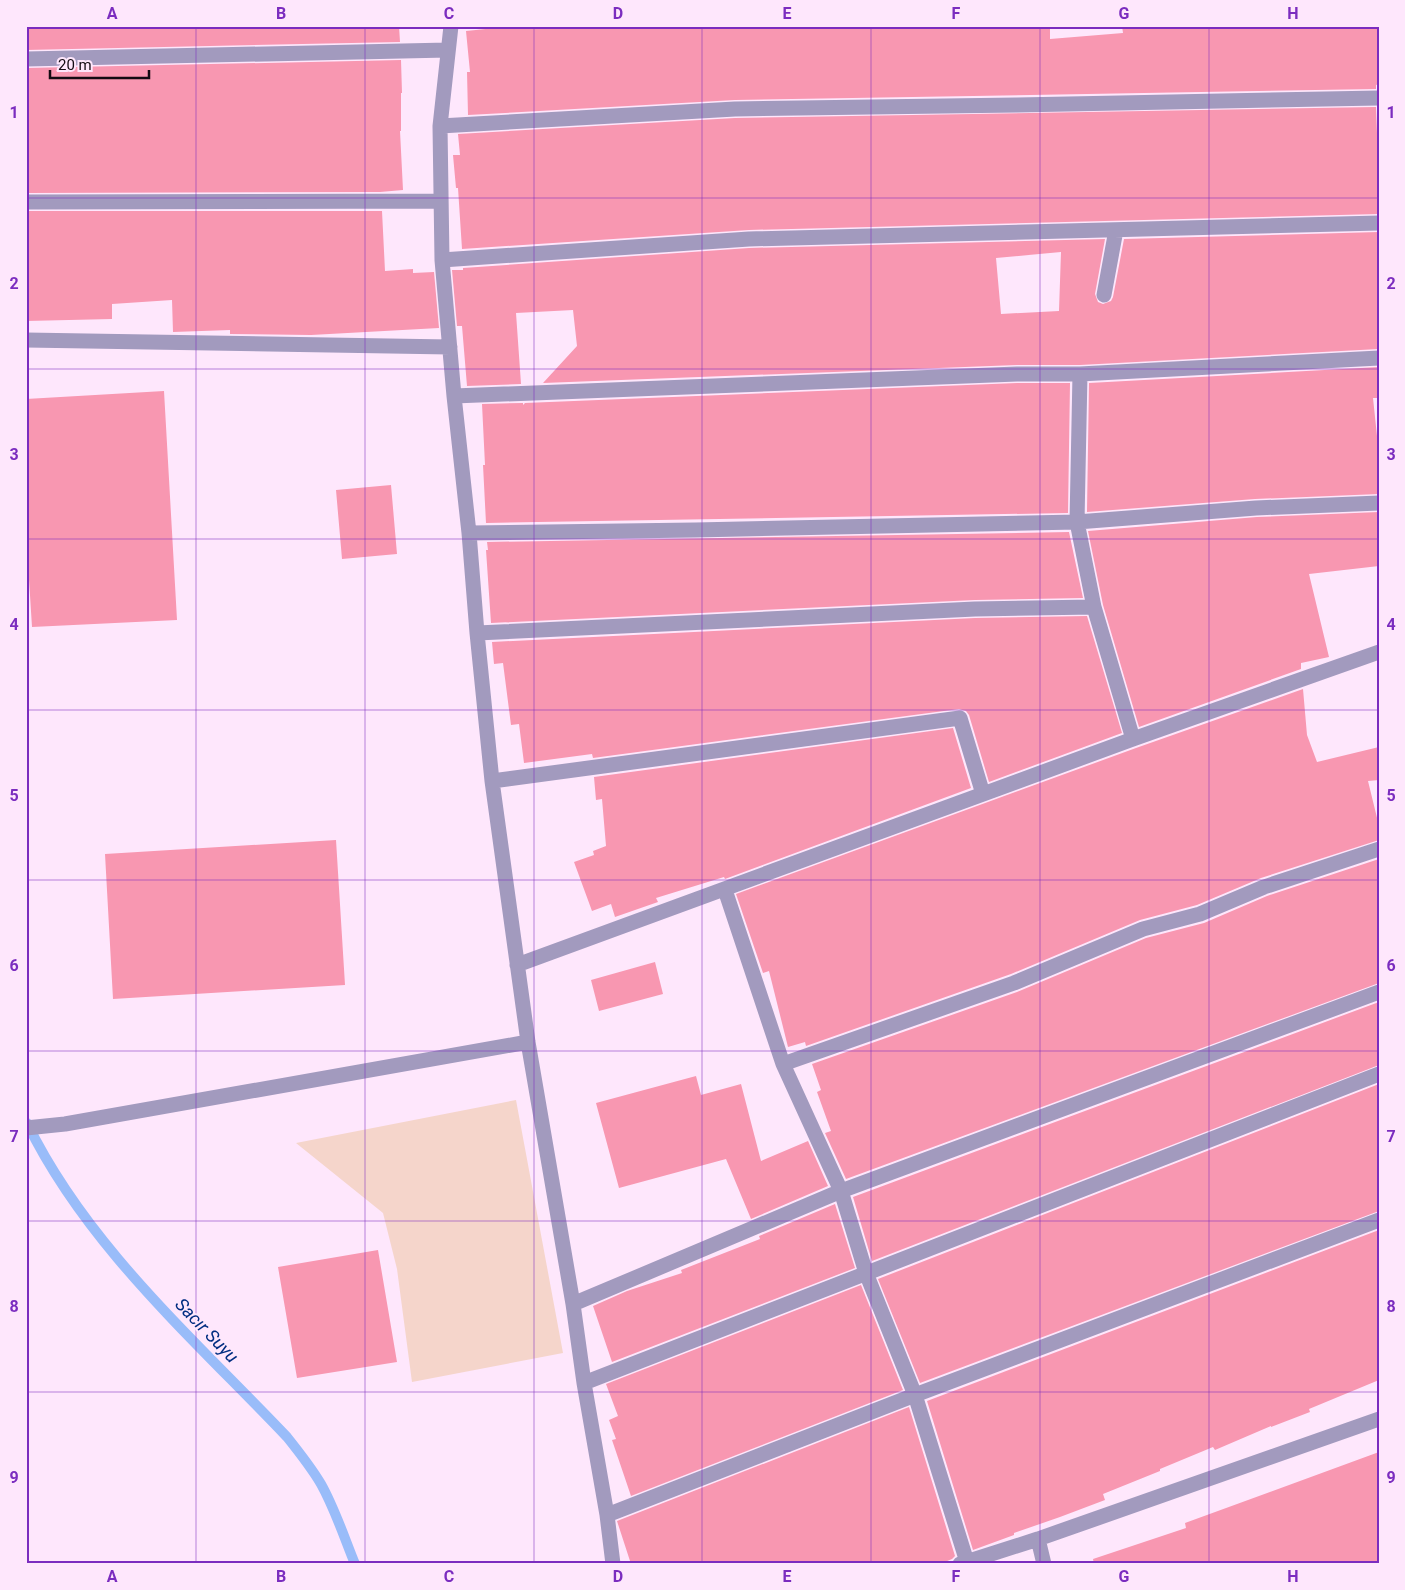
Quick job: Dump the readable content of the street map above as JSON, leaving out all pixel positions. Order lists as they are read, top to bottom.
{
  "water": ["Sacır Suyu"],
  "scale_bar": "20 m",
  "grid": {
    "columns": [
      "A",
      "B",
      "C",
      "D",
      "E",
      "F",
      "G",
      "H"
    ],
    "rows": [
      "1",
      "2",
      "3",
      "4",
      "5",
      "6",
      "7",
      "8",
      "9"
    ]
  }
}
